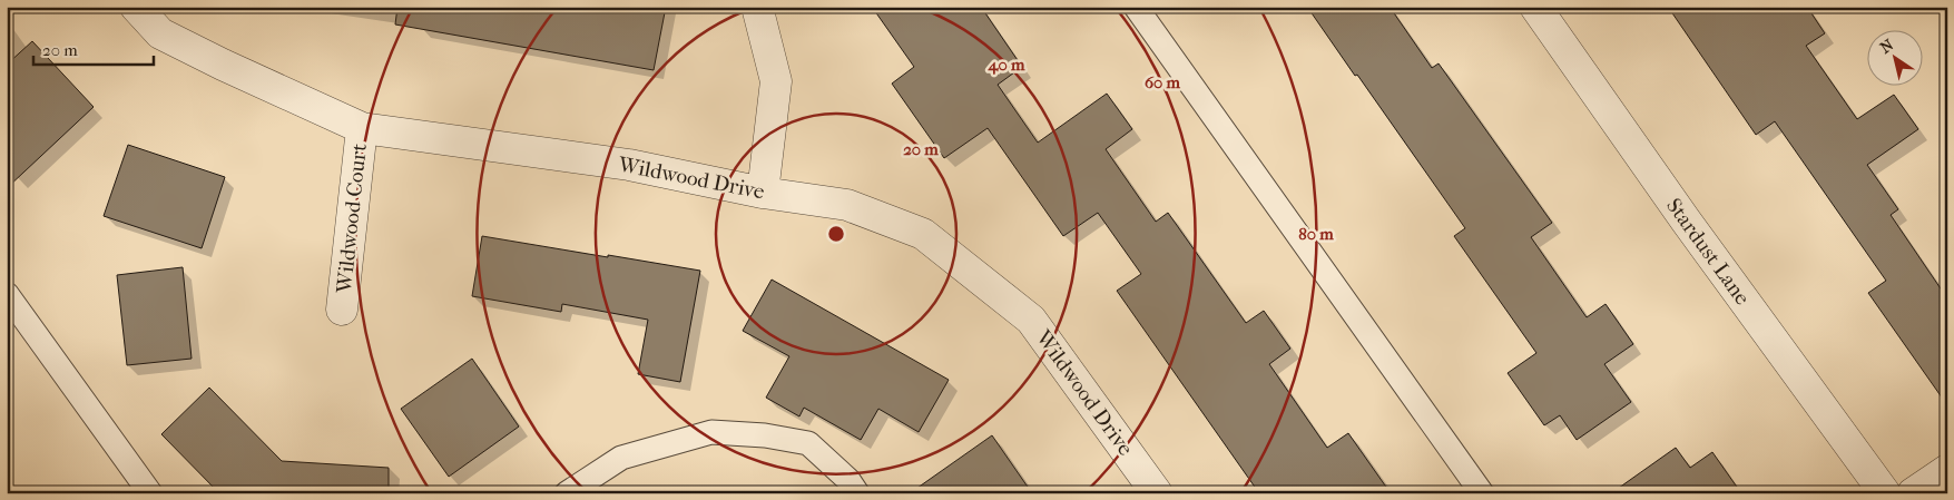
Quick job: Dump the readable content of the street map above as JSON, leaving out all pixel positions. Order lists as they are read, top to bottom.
{
  "streets": {
    "street": ["Wildwood Drive", "Wildwood Court", "Stardust Lane"]
  },
  "crossings": [
    ["Wildwood Drive", "Wildwood Court"]
  ],
  "scale_bar": "20 m",
  "north": "top left",
  "rings": [
    "40 m",
    "60 m",
    "20 m",
    "80 m"
  ]
}
